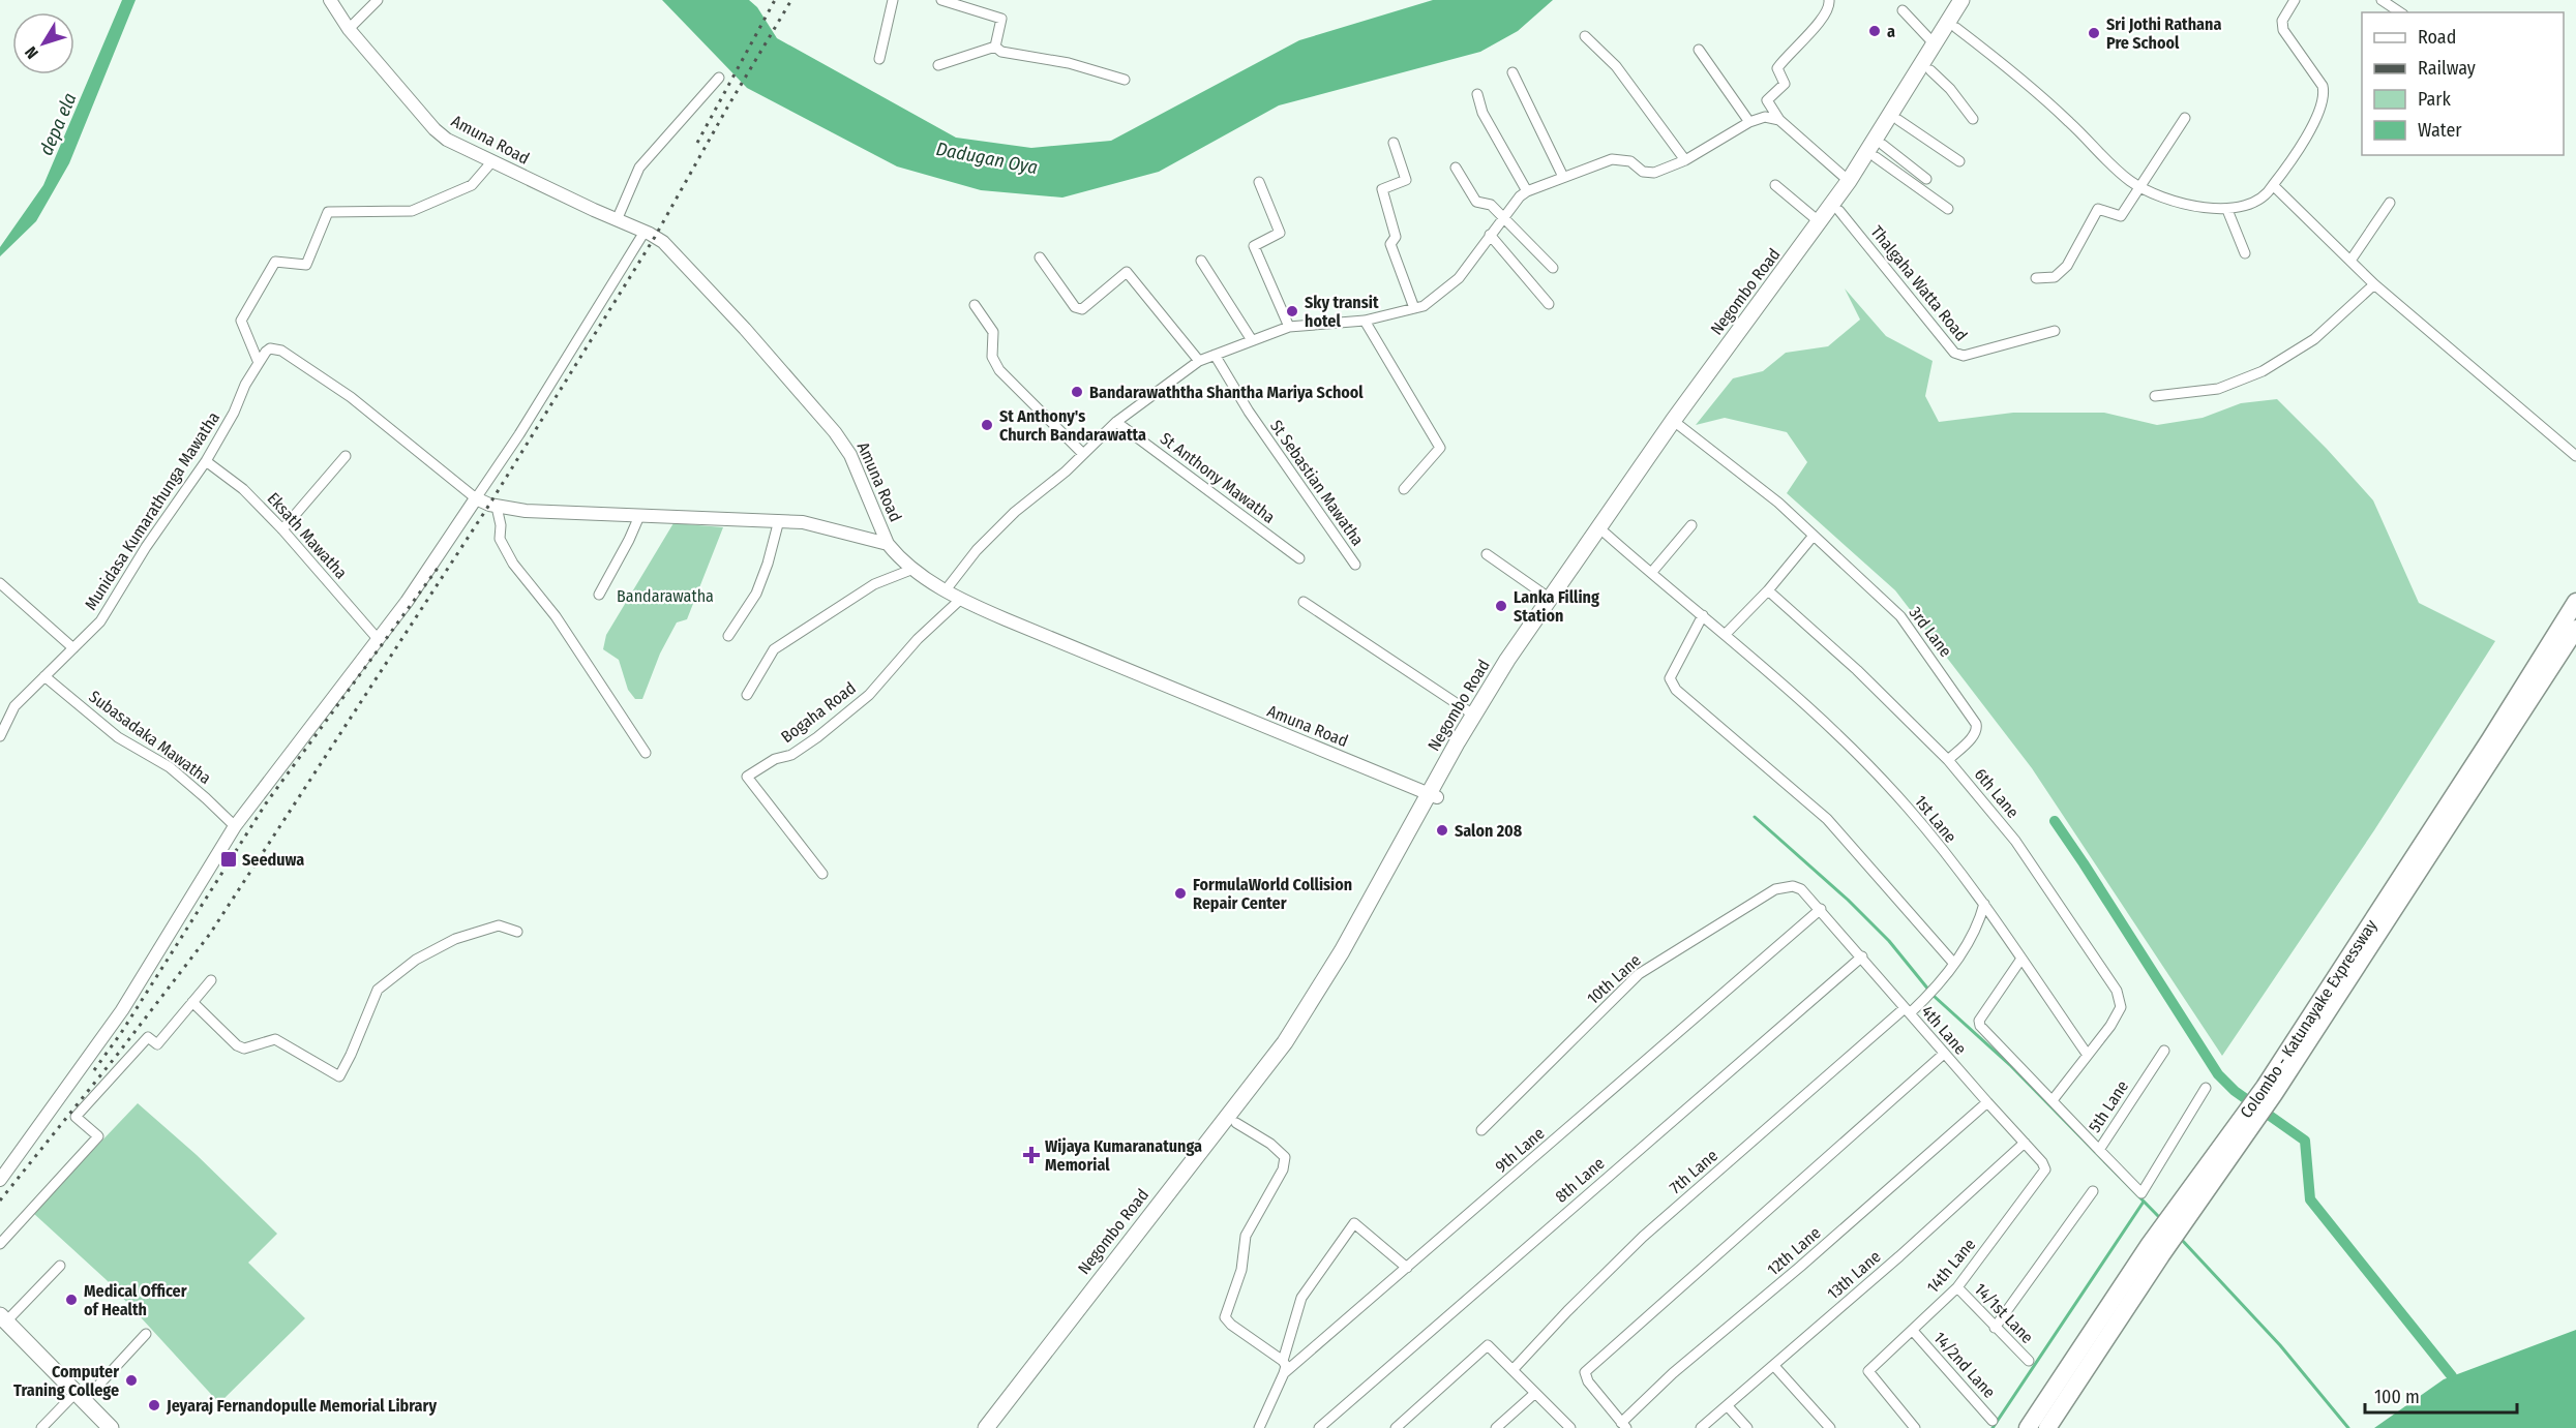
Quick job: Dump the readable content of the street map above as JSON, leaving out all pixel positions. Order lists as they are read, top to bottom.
{
  "streets": {
    "highway": ["Colombo - Katunayake Expressway"],
    "main road": ["Negombo Road"],
    "street": [
      "Amuna Road",
      "Thalgaha Watta Road",
      "St Anthony Mawatha",
      "St Sebastian Mawatha",
      "Munidasa Kumarathunga Mawatha",
      "Eksath Mawatha",
      "3rd Lane",
      "Bogaha Road",
      "Subasadaka Mawatha",
      "6th Lane",
      "1st Lane",
      "10th Lane",
      "4th Lane",
      "5th Lane",
      "9th Lane",
      "7th Lane",
      "8th Lane",
      "12th Lane",
      "14th Lane",
      "13th Lane",
      "14/1st Lane",
      "14/2nd Lane"
    ]
  },
  "crossings": [
    ["Amuna Road", "Negombo Road"],
    ["Amuna Road", "Bogaha Road"],
    ["Thalgaha Watta Road", "Negombo Road"],
    ["Negombo Road", "3rd Lane"],
    ["Negombo Road", "1st Lane"],
    ["Munidasa Kumarathunga Mawatha", "Eksath Mawatha"],
    ["Munidasa Kumarathunga Mawatha", "Subasadaka Mawatha"],
    ["3rd Lane", "6th Lane"],
    ["6th Lane", "1st Lane"],
    ["1st Lane", "7th Lane"],
    ["10th Lane", "4th Lane"],
    ["10th Lane", "9th Lane"],
    ["4th Lane", "9th Lane"],
    ["4th Lane", "7th Lane"],
    ["4th Lane", "8th Lane"],
    ["4th Lane", "12th Lane"],
    ["4th Lane", "14th Lane"],
    ["4th Lane", "13th Lane"],
    ["14th Lane", "14/1st Lane"],
    ["14th Lane", "14/2nd Lane"]
  ],
  "water": ["depa ela", "Dadugan Oya"],
  "parks": ["Bandarawatha"],
  "places": {
    "other": [
      "a",
      "Sri Jothi Rathana Pre School",
      "Sky transit hotel",
      "Bandarawaththa Shantha Mariya School",
      "St Anthony's Church Bandarawatta",
      "Lanka Filling Station",
      "Salon 208",
      "FormulaWorld Collision Repair Center",
      "Medical Officer of Health",
      "Computer Traning College",
      "Jeyaraj Fernandopulle Memorial Library"
    ],
    "transit": ["Seeduwa"],
    "health": ["Wijaya Kumaranatunga Memorial"]
  },
  "legend": [
    "Road",
    "Railway",
    "Park",
    "Water"
  ],
  "scale_bar": "100 m",
  "north": "bottom left"
}
